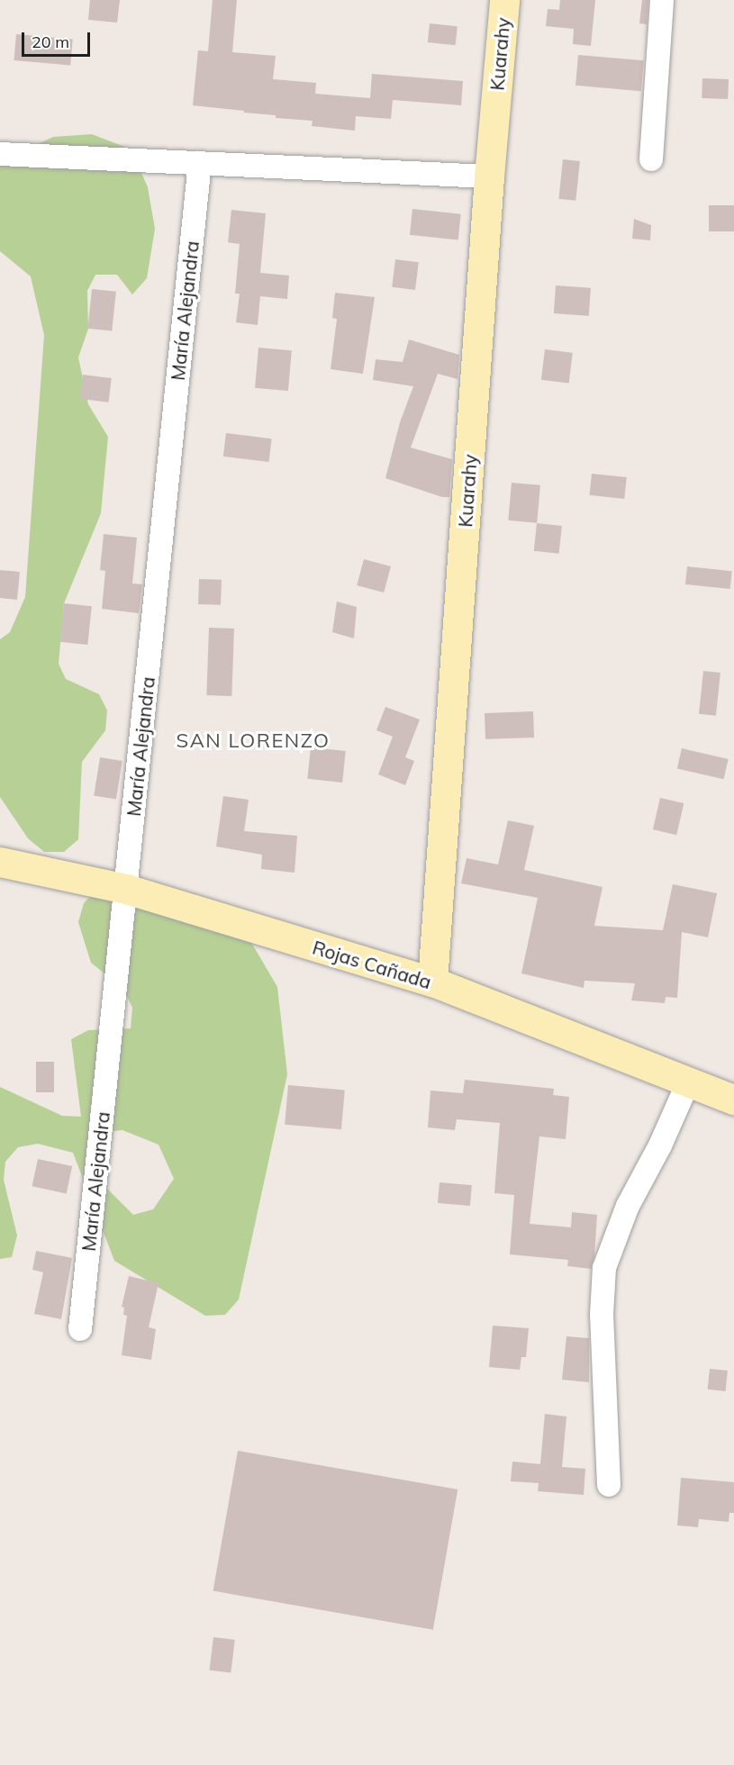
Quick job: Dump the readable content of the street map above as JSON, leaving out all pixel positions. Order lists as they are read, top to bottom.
{
  "streets": {
    "street": ["Kuarahy", "María Alejandra", "Rojas Cañada"]
  },
  "crossings": [
    ["Kuarahy", "Rojas Cañada"],
    ["María Alejandra", "Rojas Cañada"]
  ],
  "districts": ["SAN LORENZO"],
  "scale_bar": "20 m"
}
